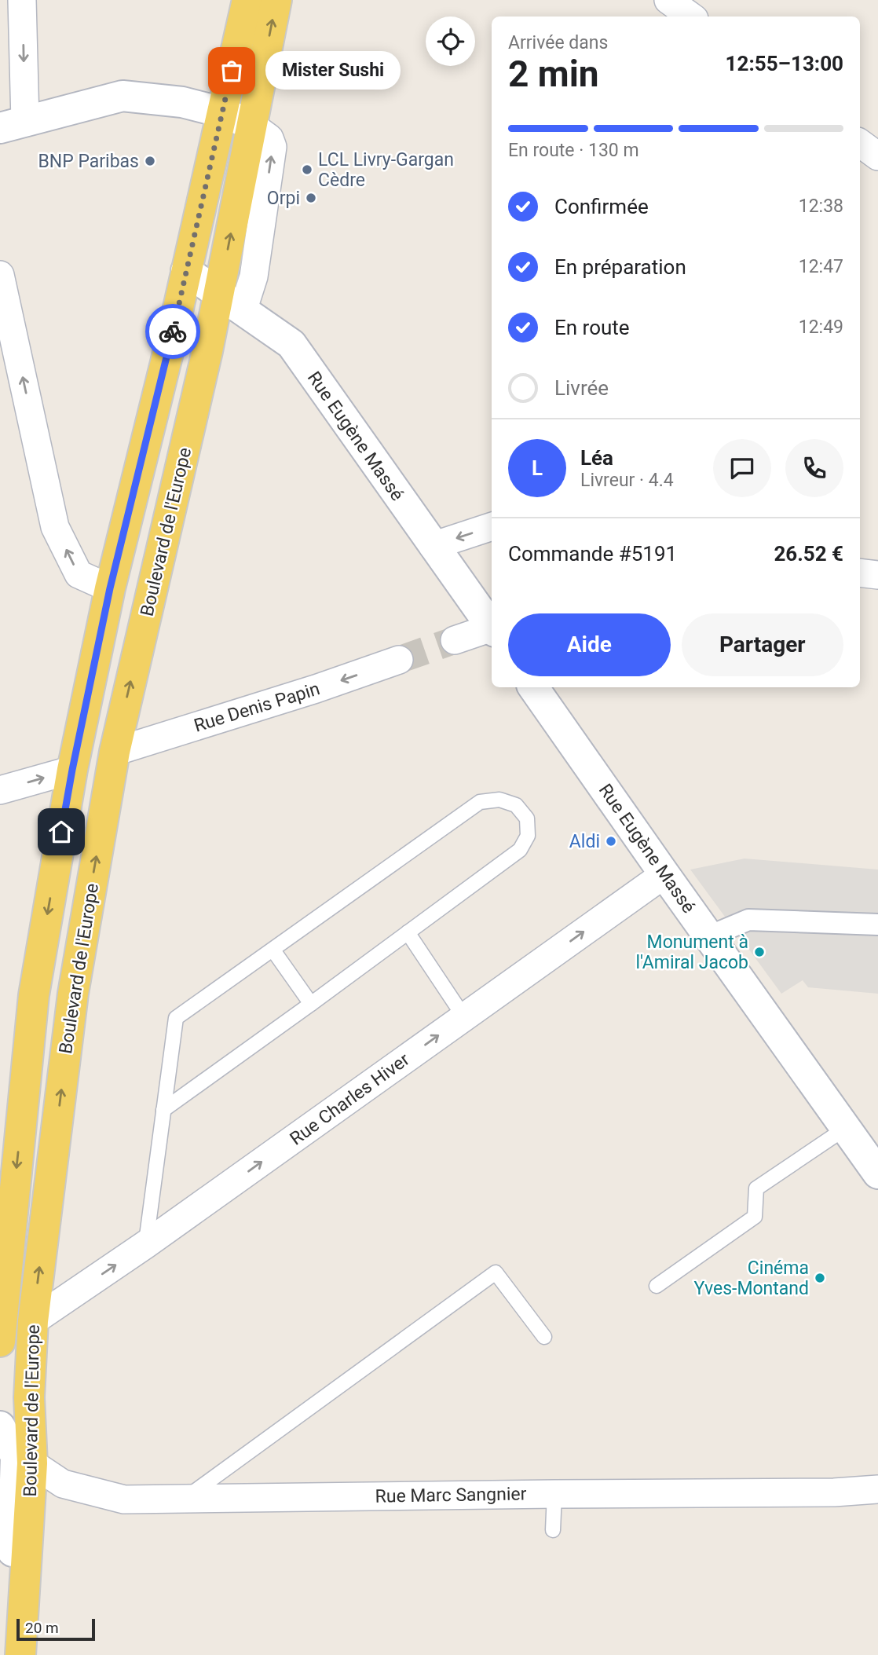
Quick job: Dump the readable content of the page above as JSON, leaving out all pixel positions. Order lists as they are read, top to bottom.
{
  "streets": {
    "main road": ["Boulevard de l'Europe"],
    "street": [
      "Rue Eugène Massé",
      "Rue Denis Papin",
      "Rue Charles Hiver",
      "Rue Marc Sangnier"
    ]
  },
  "crossings": [
    ["Rue Eugène Massé", "Boulevard de l'Europe"],
    ["Rue Eugène Massé", "Rue Charles Hiver"],
    ["Boulevard de l'Europe", "Rue Denis Papin"],
    ["Boulevard de l'Europe", "Rue Charles Hiver"],
    ["Boulevard de l'Europe", "Rue Marc Sangnier"]
  ],
  "one_way": ["Rue Denis Papin", "Rue Charles Hiver"],
  "places": [
    "Mister Sushi",
    "BNP Paribas",
    "LCL Livry-Gargan Cèdre",
    "Orpi",
    "Aldi",
    "Monument à l'Amiral Jacob",
    "Cinéma Yves-Montand"
  ],
  "scale_bar": "20 m",
  "page": {
    "heading": ["2 min", "Arrivée dans", "12:55–13:00"],
    "panel": [
      "Léa",
      "Livreur · 4.4",
      "Commande #5191",
      "26.52 €"
    ],
    "bubble": "Mister Sushi",
    "bar": "En route · 130 m",
    "list": [
      ["Confirmée", "12:38"],
      ["En préparation", "12:47"],
      ["En route", "12:49"],
      "Livrée"
    ],
    "round": "L",
    "buttons": ["Aide", "Partager"],
    "scale": "20 m"
  }
}
